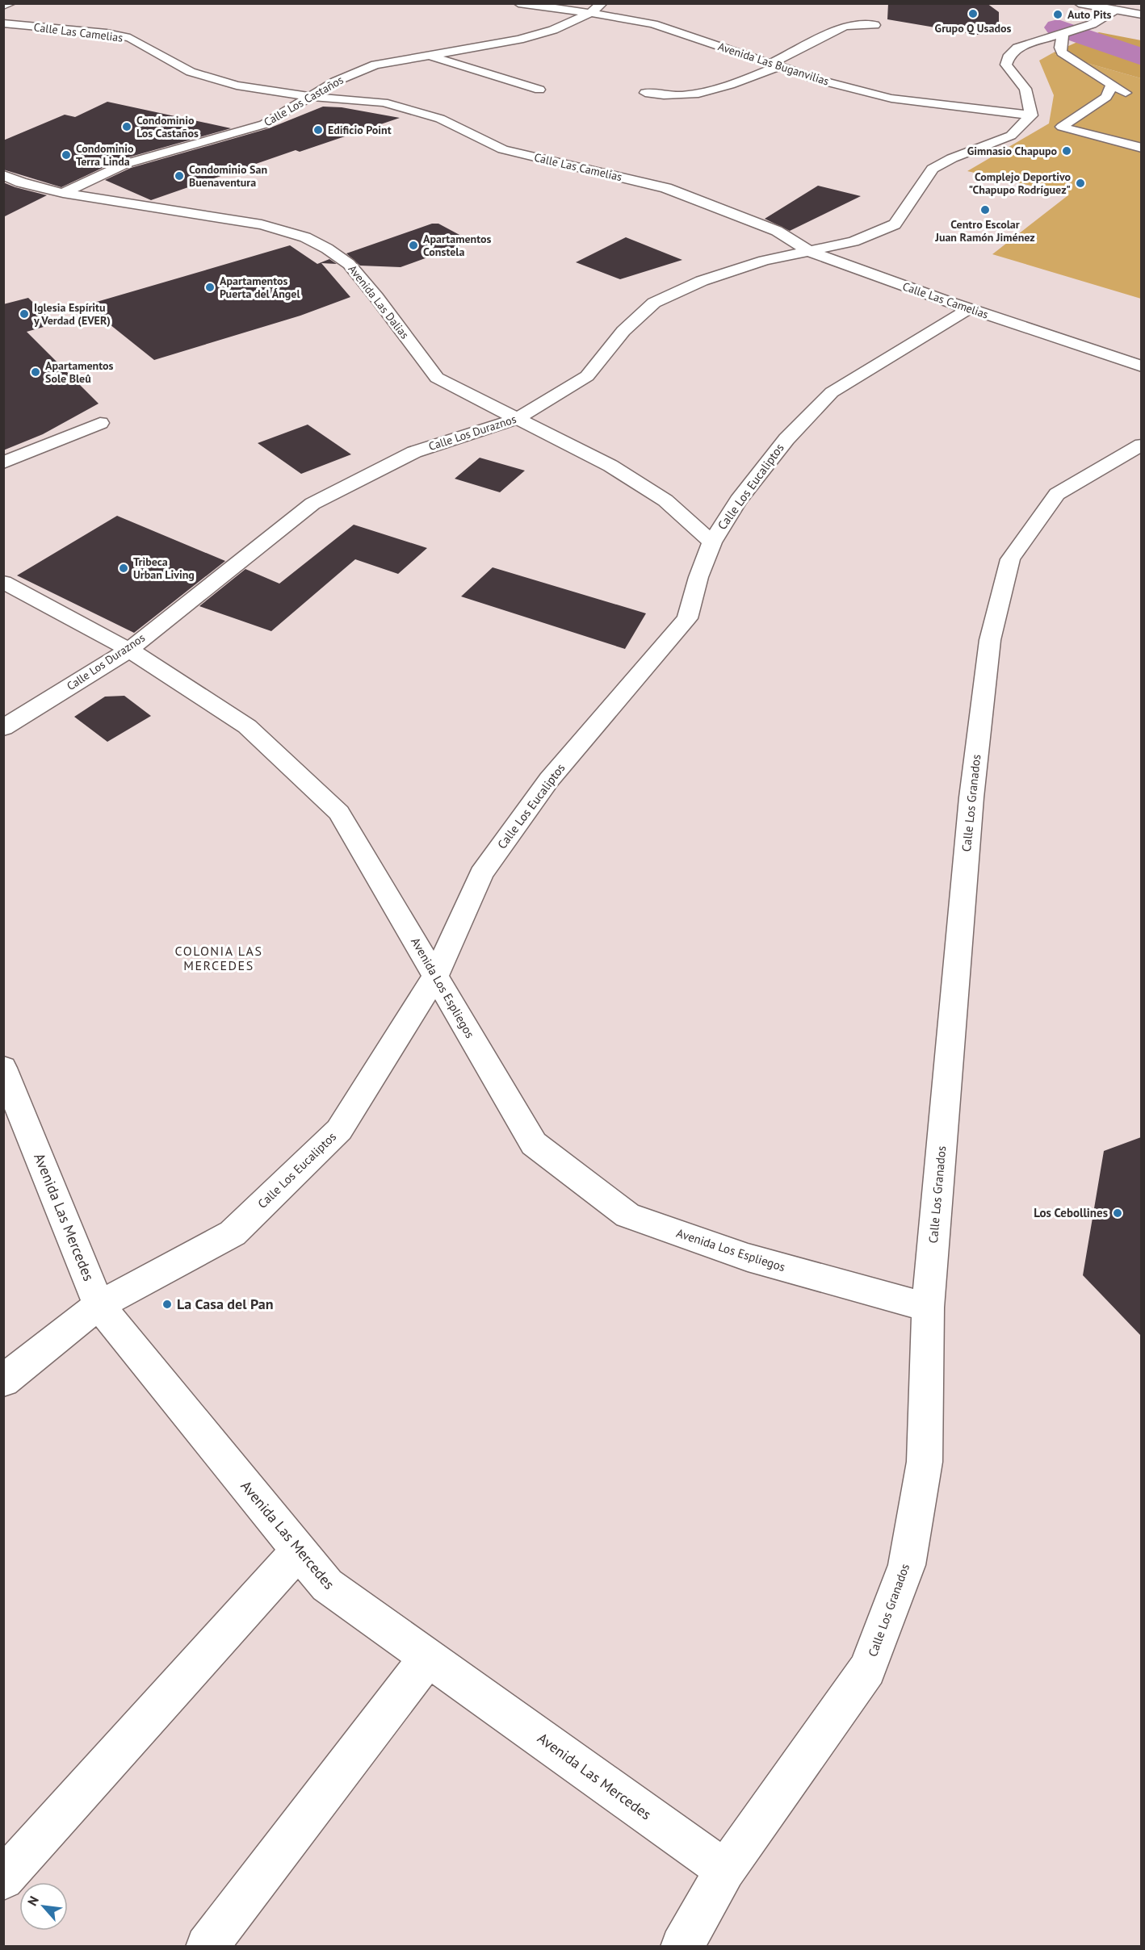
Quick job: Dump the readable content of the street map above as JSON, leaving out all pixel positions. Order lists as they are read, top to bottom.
{
  "streets": {
    "street": [
      "Calle Las Camelias",
      "Avenida Las Buganvilias",
      "Calle Los Castaños",
      "Avenida Las Dalias",
      "Calle Los Duraznos",
      "Calle Los Eucaliptos",
      "Calle Los Granados",
      "Avenida Los Espliegos",
      "Avenida Las Mercedes"
    ]
  },
  "crossings": [
    ["Calle Las Camelias", "Calle Los Castaños"],
    ["Calle Las Camelias", "Calle Los Duraznos"],
    ["Calle Las Camelias", "Calle Los Eucaliptos"],
    ["Avenida Las Buganvilias", "Calle Los Castaños"],
    ["Avenida Las Buganvilias", "Calle Los Duraznos"],
    ["Calle Los Castaños", "Avenida Las Dalias"],
    ["Avenida Las Dalias", "Calle Los Duraznos"],
    ["Avenida Las Dalias", "Calle Los Eucaliptos"],
    ["Calle Los Duraznos", "Avenida Los Espliegos"],
    ["Calle Los Eucaliptos", "Avenida Los Espliegos"],
    ["Calle Los Eucaliptos", "Avenida Las Mercedes"],
    ["Calle Los Granados", "Avenida Los Espliegos"],
    ["Calle Los Granados", "Avenida Las Mercedes"]
  ],
  "districts": ["COLONIA LAS MERCEDES"],
  "places": [
    "Grupo Q Usados",
    "Auto Pits",
    "Condominio Los Castaños",
    "Edificio Point",
    "Gimnasio Chapupo",
    "Condominio Terra Linda",
    "Condominio San Buenaventura",
    "Complejo Deportivo \"Chapupo Rodríguez\"",
    "Centro Escolar Juan Ramón Jiménez",
    "Apartamentos Constela",
    "Apartamentos Puerta del Ángel",
    "Iglesia Espíritu y Verdad (EVER)",
    "Apartamentos Sole Bleû",
    "Tribeca Urban Living",
    "Los Cebollines",
    "La Casa del Pan"
  ],
  "north": "top left"
}
